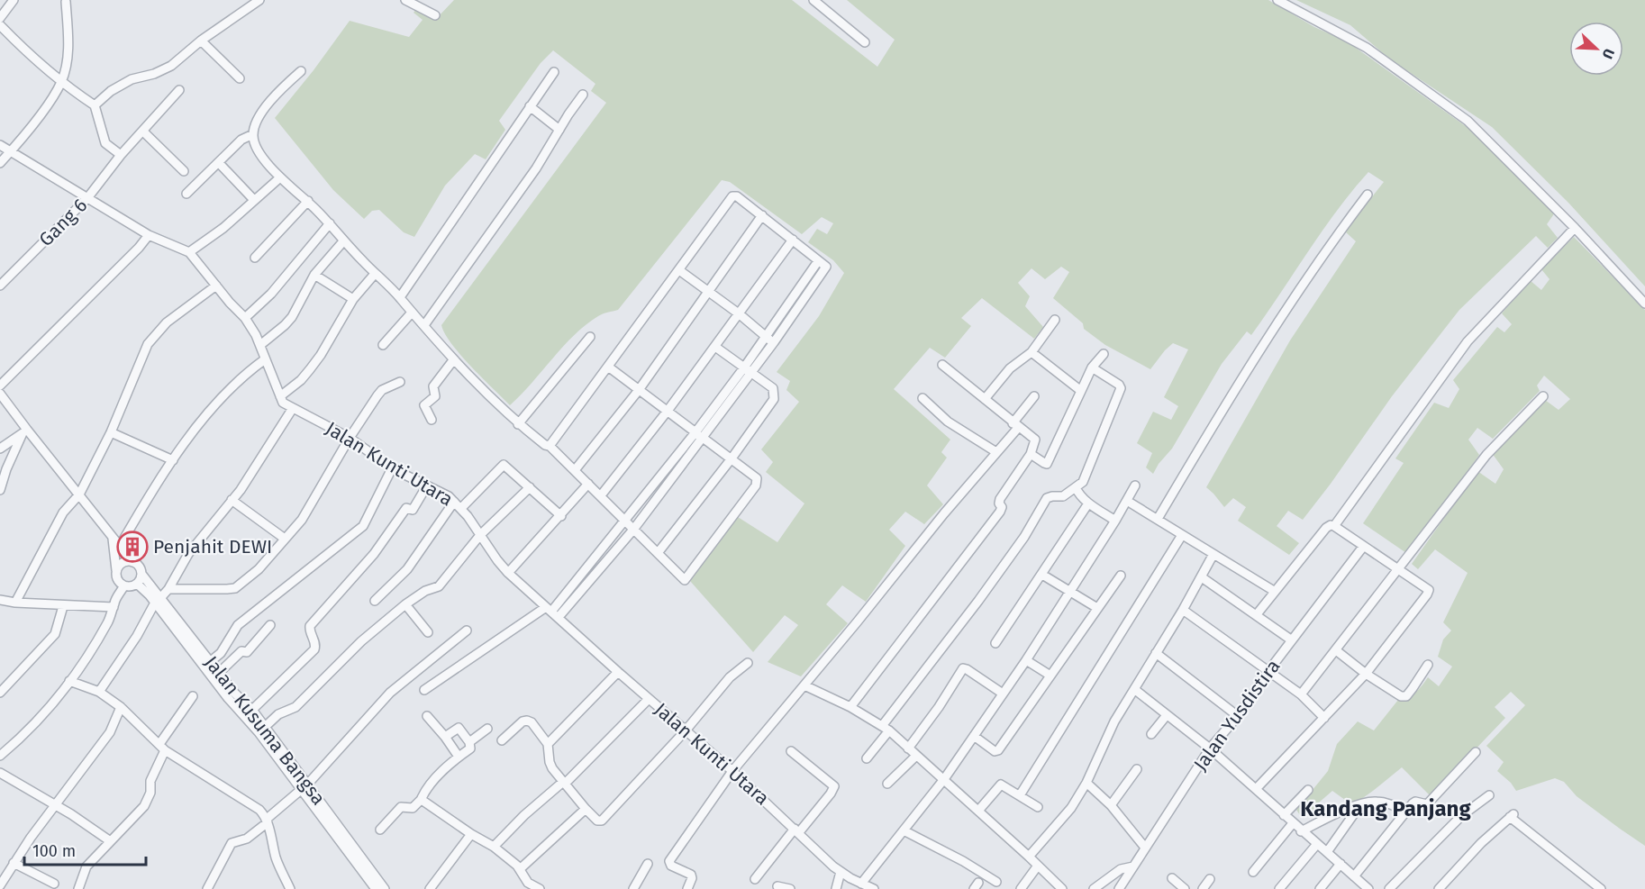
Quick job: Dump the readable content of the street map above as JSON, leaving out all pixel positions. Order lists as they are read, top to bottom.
{
  "streets": {
    "street": [
      "Gang 6",
      "Jalan Kunti Utara",
      "Jalan Yusdistira",
      "Jalan Kusuma Bangsa"
    ]
  },
  "crossings": [
    ["Gang 6", "Jalan Kunti Utara"]
  ],
  "districts": ["Kandang Panjang"],
  "places": {
    "building": ["Penjahit DEWI"]
  },
  "scale_bar": "100 m",
  "north": "bottom right"
}
